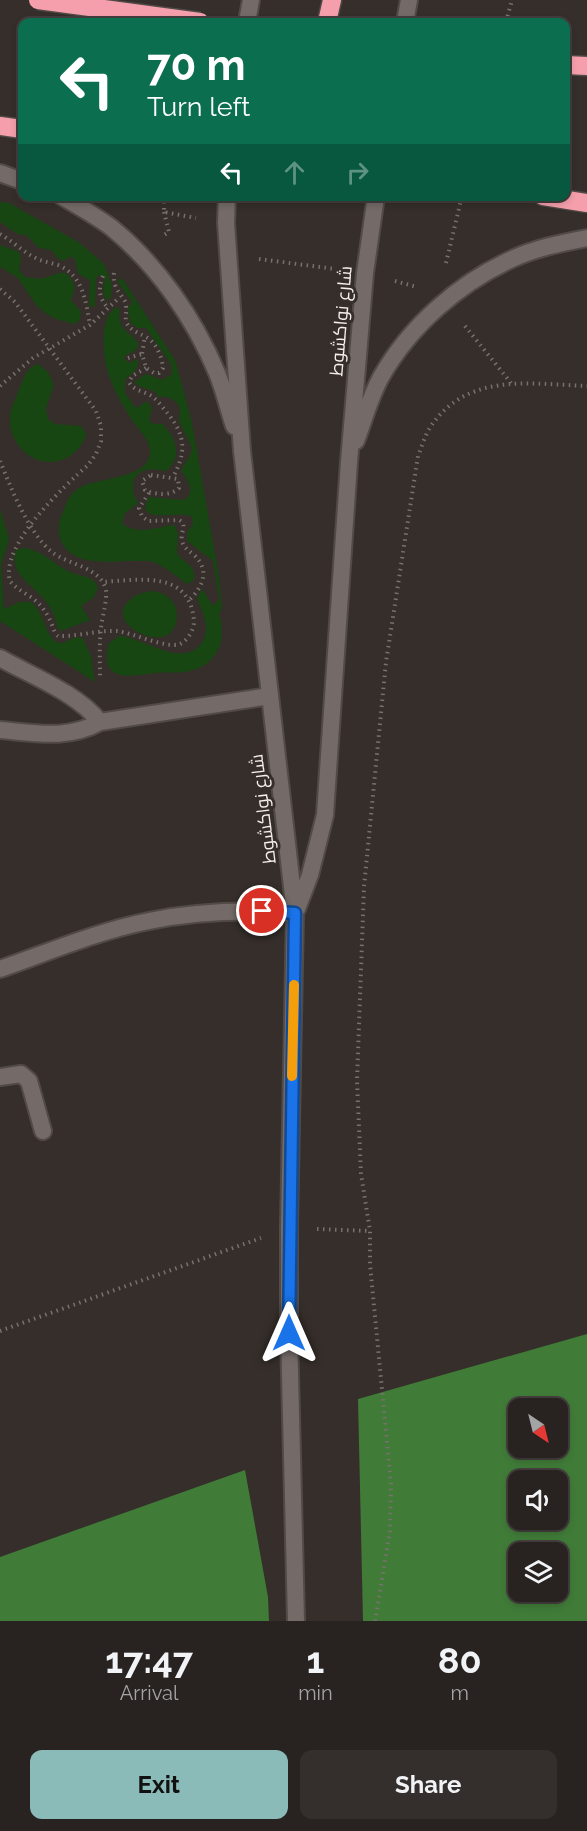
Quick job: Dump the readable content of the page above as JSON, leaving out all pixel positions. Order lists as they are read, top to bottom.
{
  "streets": {
    "street": ["شارع نواكشوط"]
  },
  "north": "bottom right",
  "page": {
    "turn": ["70 m", "Turn left"],
    "eta": [
      "17:47",
      "Arrival",
      "1",
      "min",
      "80",
      "m"
    ],
    "buttons": ["Exit", "Share"]
  }
}
